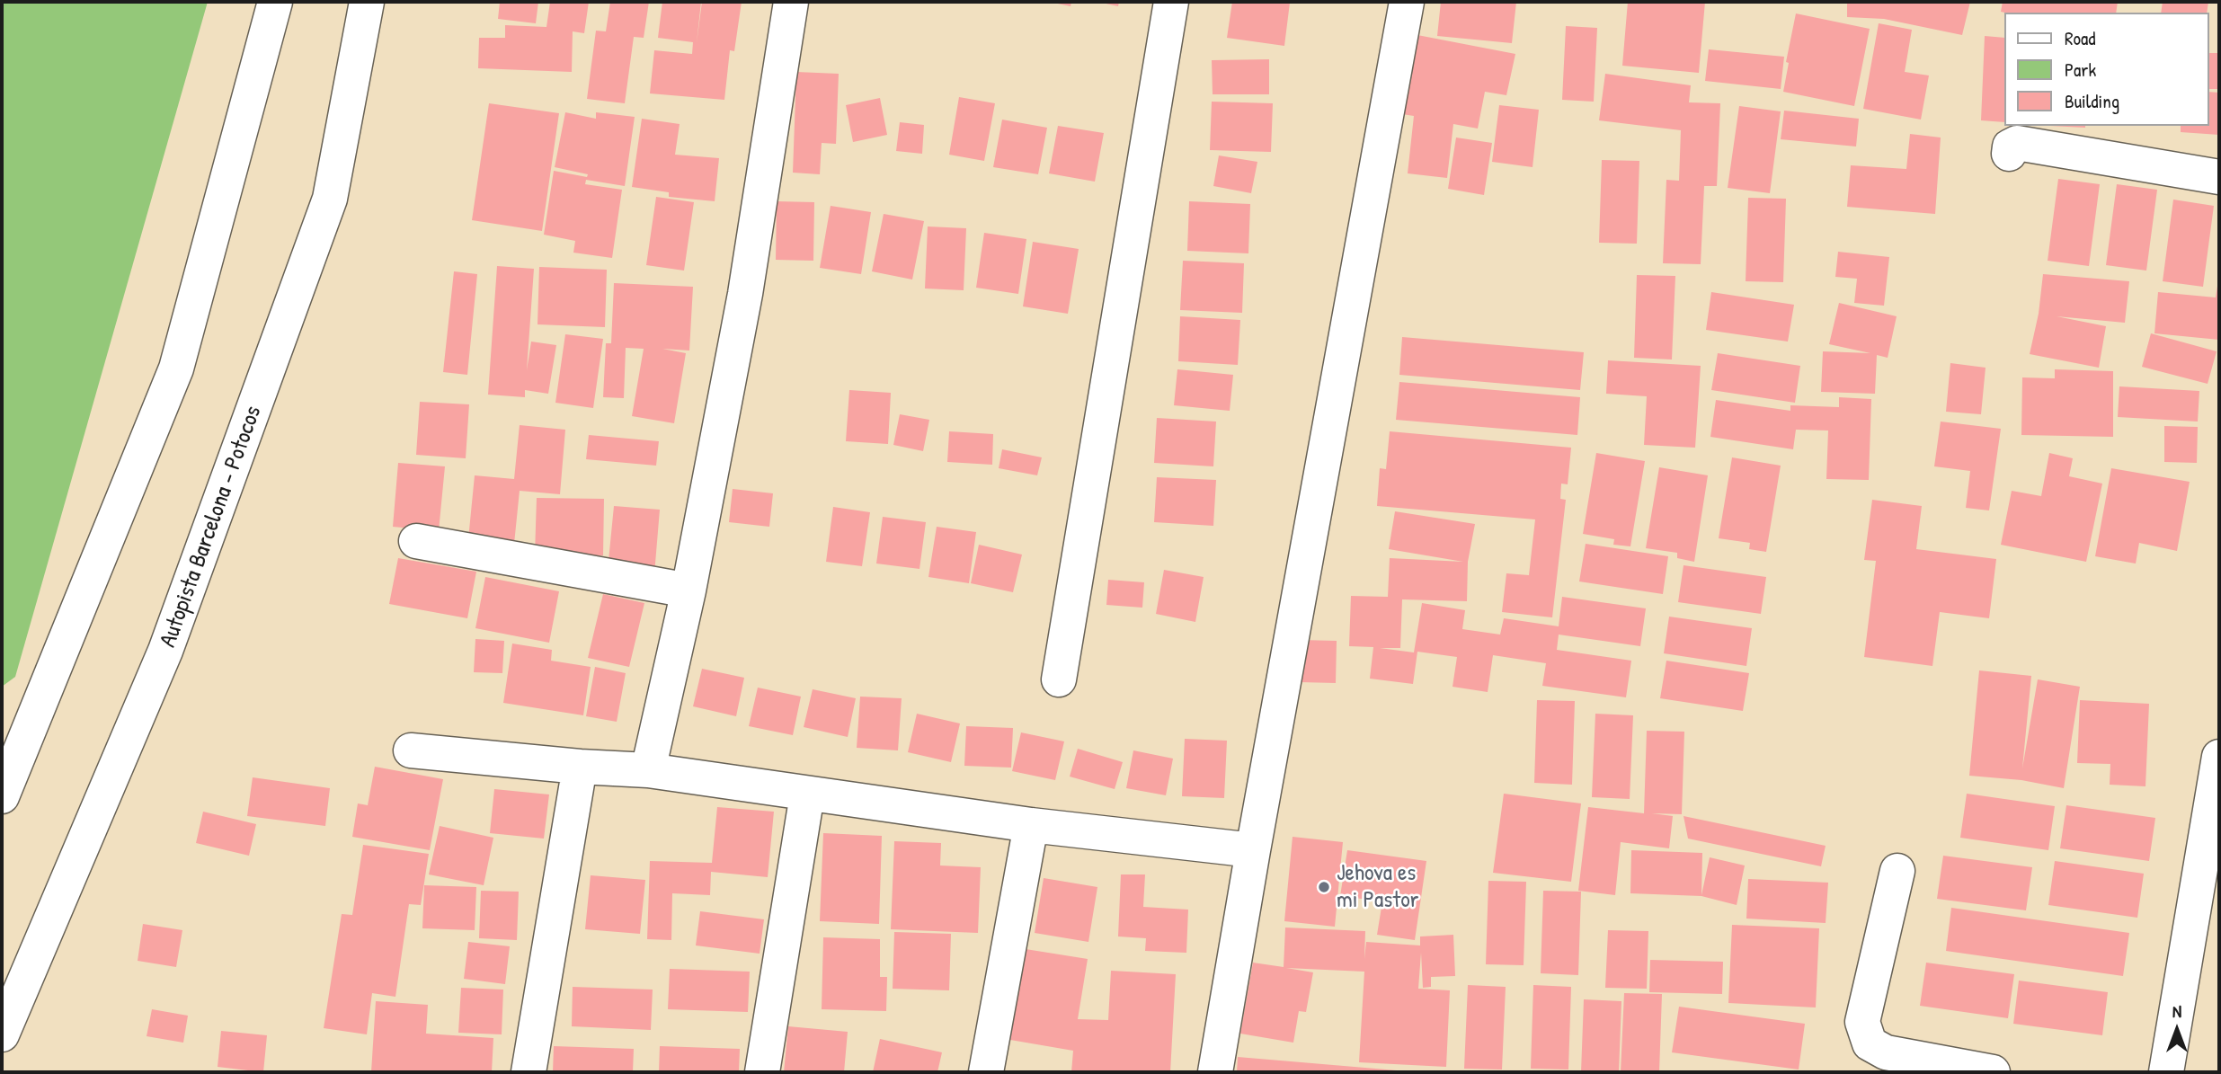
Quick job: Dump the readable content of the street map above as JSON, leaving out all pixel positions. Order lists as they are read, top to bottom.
{
  "streets": {
    "street": ["Autopista Barcelona - Potocos"]
  },
  "places": ["Jehova es mi Pastor"],
  "legend": ["Road", "Park", "Building"],
  "north": "top"
}
